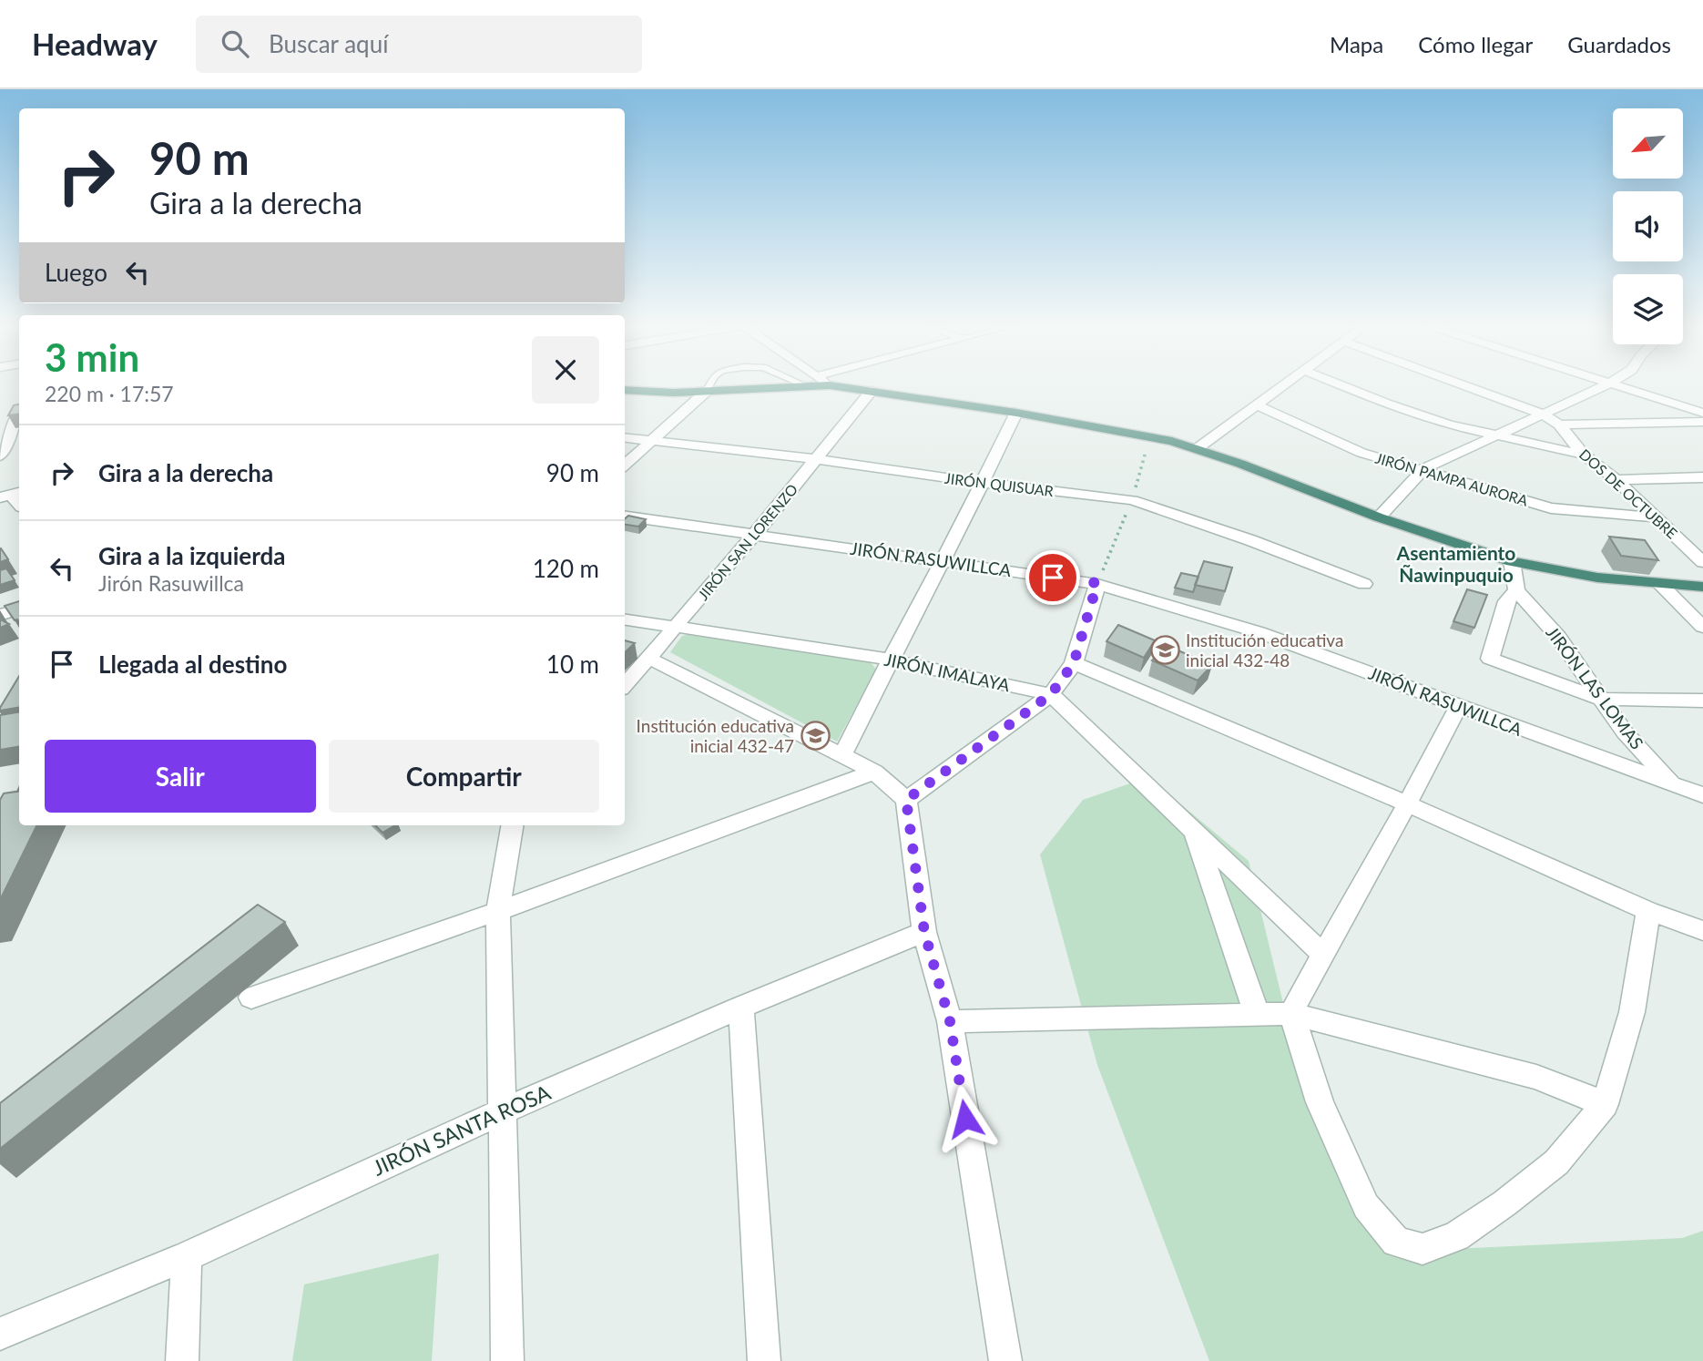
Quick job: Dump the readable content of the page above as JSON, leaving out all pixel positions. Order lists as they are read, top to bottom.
{
  "streets": {
    "street": [
      "JIRÓN PAMPA AURORA",
      "JIRÓN QUISUAR",
      "DOS DE OCTUBRE",
      "JIRÓN SAN LORENZO",
      "JIRÓN RASUWILLCA",
      "JIRÓN IMALAYA",
      "JIRÓN LAS LOMAS",
      "JIRÓN SANTA ROSA"
    ]
  },
  "crossings": [
    ["JIRÓN PAMPA AURORA", "DOS DE OCTUBRE"],
    ["JIRÓN QUISUAR", "JIRÓN SAN LORENZO"],
    ["JIRÓN SAN LORENZO", "JIRÓN RASUWILLCA"],
    ["JIRÓN SAN LORENZO", "JIRÓN IMALAYA"],
    ["JIRÓN RASUWILLCA", "JIRÓN LAS LOMAS"]
  ],
  "districts": ["Asentamiento Ñawinpuquio"],
  "places": {
    "school or university": ["Institución educativa inicial 432-48", "Institución educativa inicial 432-47"]
  },
  "north": "bottom left",
  "page": {
    "header": "Headway",
    "search": "Buscar aquí",
    "nav": ["Mapa", "Cómo llegar", "Guardados"],
    "turn": ["90 m", "Gira a la derecha"],
    "then": "Luego",
    "heading": ["3 min", "220 m · 17:57"],
    "list": [
      {
        "name": "Gira a la derecha",
        "value": "90 m"
      },
      {
        "name": "Gira a la izquierda",
        "note": "Jirón Rasuwillca",
        "value": "120 m"
      },
      {
        "name": "Llegada al destino",
        "value": "10 m"
      }
    ],
    "buttons": ["Salir", "Compartir"]
  }
}
